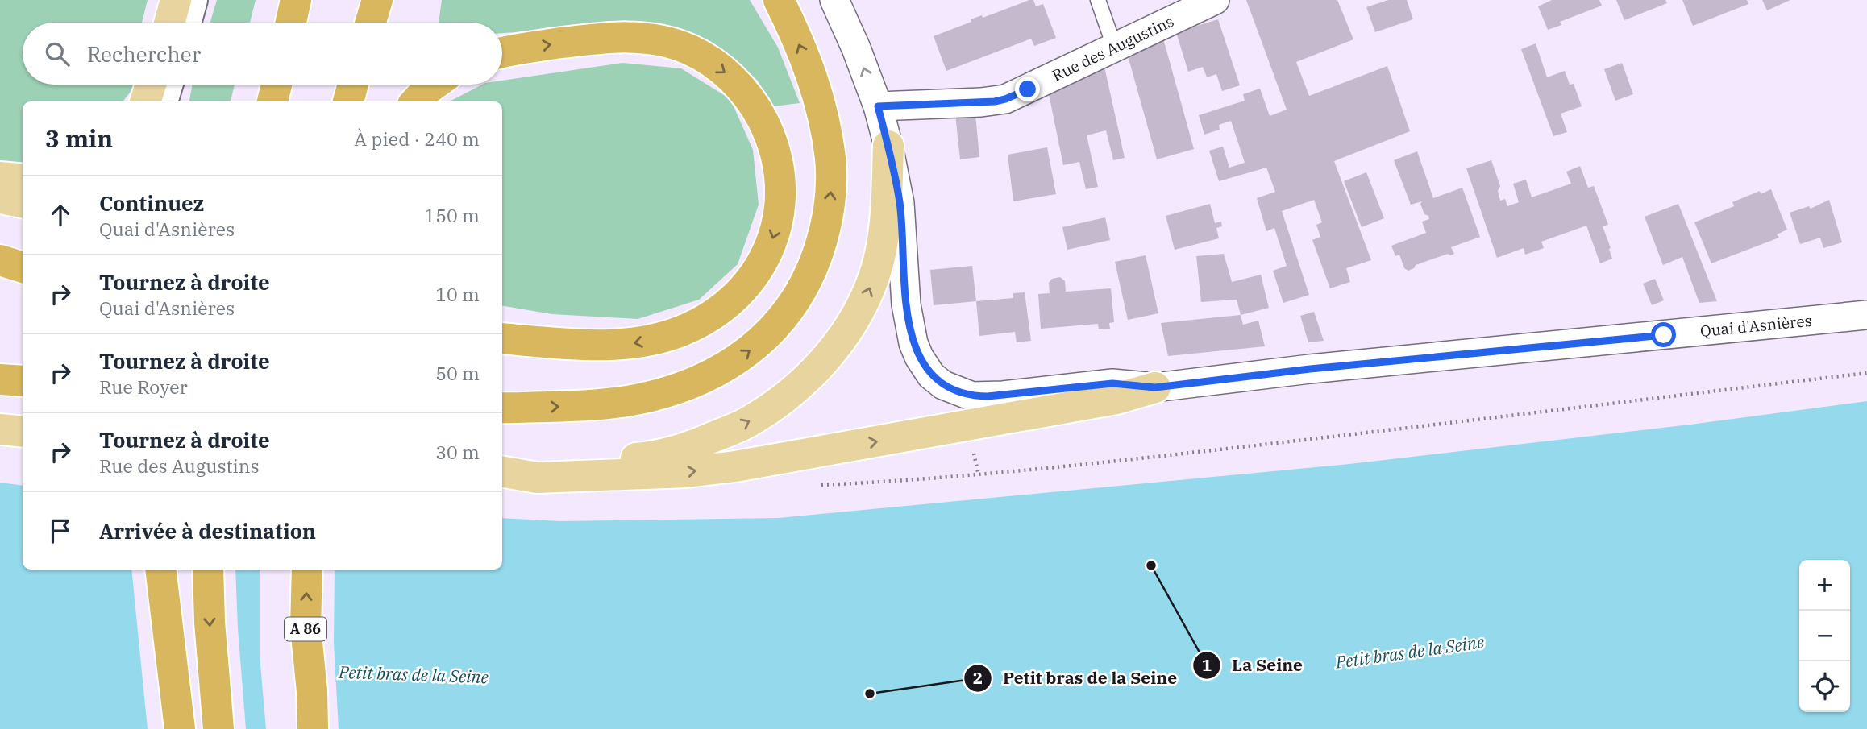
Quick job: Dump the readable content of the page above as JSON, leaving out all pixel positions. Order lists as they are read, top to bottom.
{
  "streets": {
    "highway": ["A 86"],
    "street": ["Rue des Augustins", "Quai d'Asnières"]
  },
  "crossings": [
    ["Rue des Augustins", "Quai d'Asnières"]
  ],
  "water": ["Petit bras de la Seine"],
  "places": ["La Seine", "Petit bras de la Seine"],
  "page": {
    "search": "Rechercher",
    "heading": ["3 min", "À pied · 240 m"],
    "list": [
      ["Continuez", "Quai d'Asnières", "150 m"],
      ["Tournez à droite", "Quai d'Asnières", "10 m"],
      ["Tournez à droite", "Rue Royer", "50 m"],
      ["Tournez à droite", "Rue des Augustins", "30 m"],
      "Arrivée à destination"
    ],
    "map_buttons": ["+", "−"]
  }
}
